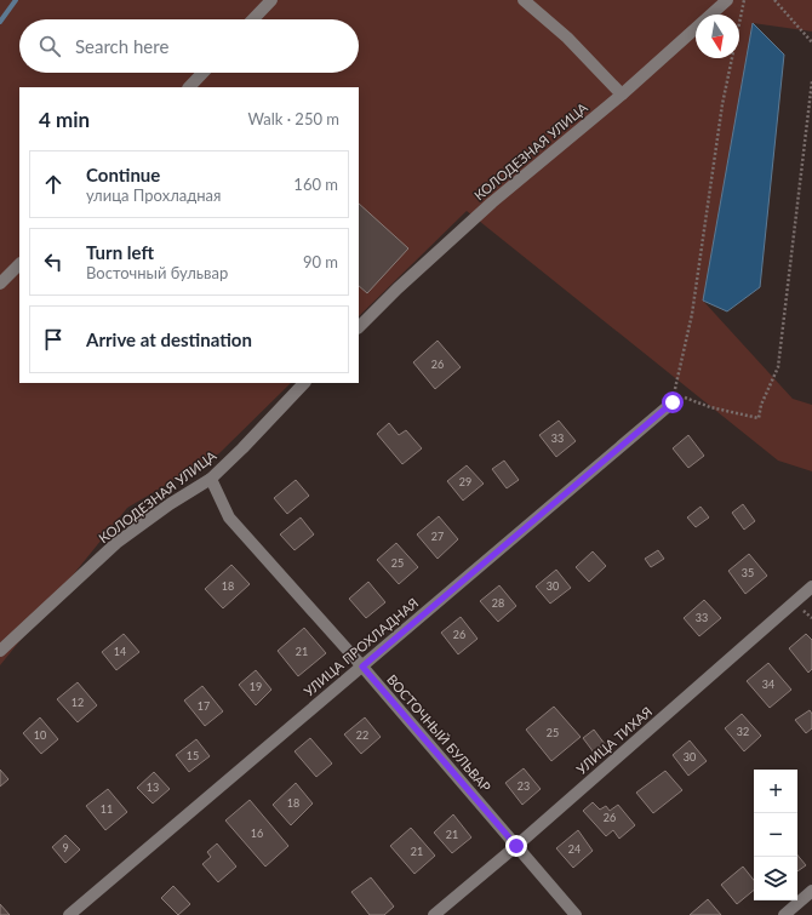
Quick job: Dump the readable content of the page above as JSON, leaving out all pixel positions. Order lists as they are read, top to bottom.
{
  "streets": {
    "street": [
      "КОЛОДЕЗНАЯ УЛИЦА",
      "УЛИЦА ПРОХЛАДНАЯ",
      "ВОСТОЧНЫЙ БУЛЬВАР",
      "УЛИЦА ТИХАЯ"
    ]
  },
  "crossings": [
    ["КОЛОДЕЗНАЯ УЛИЦА", "ВОСТОЧНЫЙ БУЛЬВАР"],
    ["УЛИЦА ПРОХЛАДНАЯ", "ВОСТОЧНЫЙ БУЛЬВАР"],
    ["ВОСТОЧНЫЙ БУЛЬВАР", "УЛИЦА ТИХАЯ"]
  ],
  "house_numbers": [
    "26",
    "33",
    "29",
    "27",
    "25",
    "35",
    "18",
    "30",
    "28",
    "33",
    "26",
    "14",
    "21",
    "34",
    "19",
    "12",
    "17",
    "32",
    "25",
    "10",
    "22",
    "15",
    "30",
    "23",
    "13",
    "18",
    "11",
    "26",
    "16",
    "21",
    "9",
    "24",
    "21"
  ],
  "north": "bottom",
  "page": {
    "search": "Search here",
    "heading": ["4 min", "Walk · 250 m"],
    "list": [
      ["Continue", "улица Прохладная", "160 m"],
      ["Turn left", "Восточный бульвар", "90 m"],
      "Arrive at destination"
    ],
    "map_buttons": ["+", "−"]
  }
}
